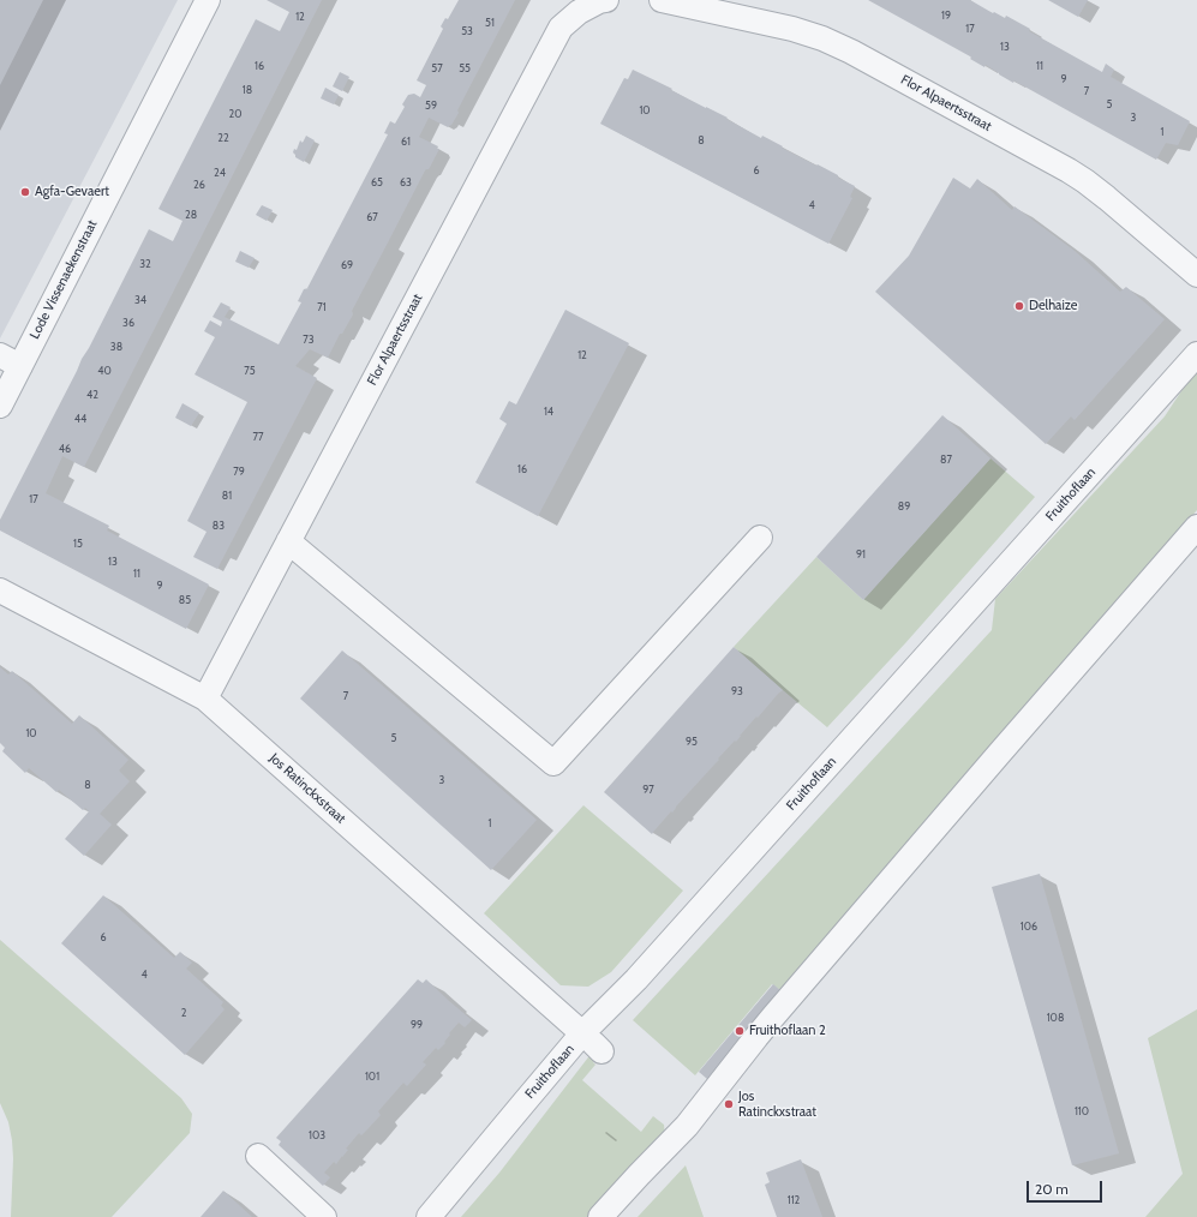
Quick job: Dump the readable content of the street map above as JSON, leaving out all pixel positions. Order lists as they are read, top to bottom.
{
  "streets": {
    "street": [
      "Flor Alpaertsstraat",
      "Lode Vissenaekenstraat",
      "Fruithoflaan",
      "Jos Ratinckxstraat"
    ]
  },
  "crossings": [
    ["Flor Alpaertsstraat", "Jos Ratinckxstraat"],
    ["Fruithoflaan", "Jos Ratinckxstraat"]
  ],
  "places": [
    "Agfa-Gevaert",
    "Delhaize",
    "Fruithoflaan 2",
    "Jos Ratinckxstraat"
  ],
  "house_numbers": [
    "19",
    "12",
    "51",
    "17",
    "53",
    "13",
    "16",
    "11",
    "57",
    "55",
    "9",
    "18",
    "7",
    "5",
    "59",
    "10",
    "20",
    "3",
    "1",
    "22",
    "8",
    "61",
    "6",
    "24",
    "65",
    "63",
    "26",
    "4",
    "28",
    "67",
    "32",
    "69",
    "34",
    "71",
    "36",
    "73",
    "38",
    "12",
    "40",
    "75",
    "42",
    "14",
    "44",
    "77",
    "46",
    "87",
    "16",
    "79",
    "81",
    "17",
    "89",
    "83",
    "15",
    "91",
    "13",
    "11",
    "9",
    "85",
    "93",
    "7",
    "10",
    "5",
    "95",
    "3",
    "8",
    "97",
    "1",
    "106",
    "6",
    "4",
    "2",
    "108",
    "99",
    "101",
    "110",
    "103",
    "112"
  ],
  "scale_bar": "20 m"
}
